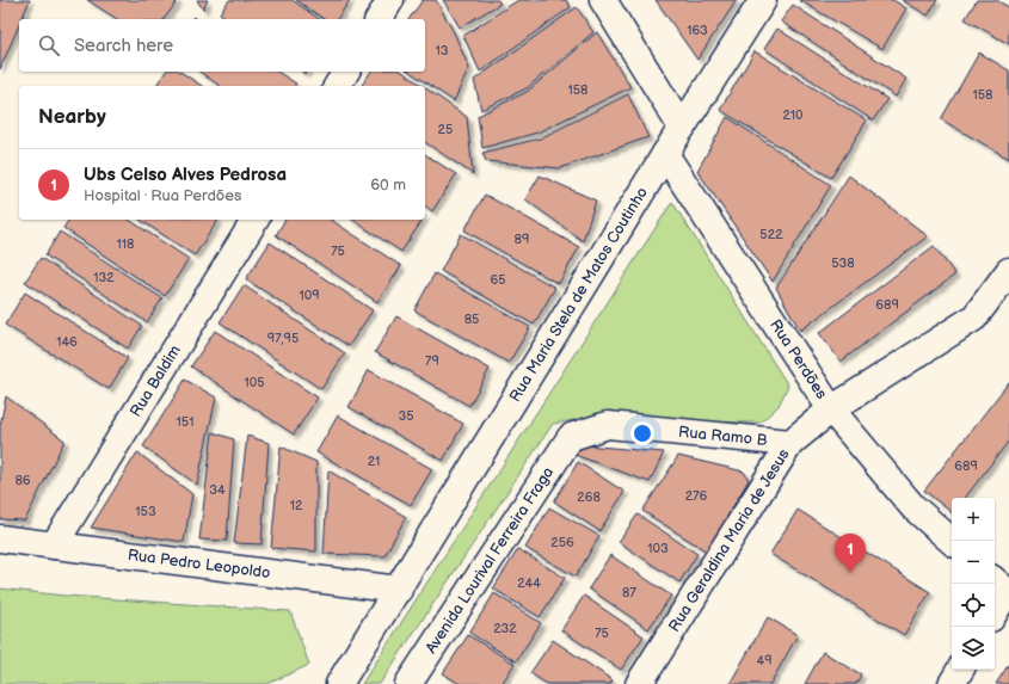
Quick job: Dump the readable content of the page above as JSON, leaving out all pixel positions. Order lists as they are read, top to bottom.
{
  "streets": {
    "street": [
      "Rua Maria Stela de Matos Coutinho",
      "Rua Perdões",
      "Rua Baldim",
      "Rua Ramo B",
      "Rua Geraldina Maria de Jesus",
      "Avenida Lourival Ferreira Fraga",
      "Rua Pedro Leopoldo"
    ]
  },
  "crossings": [
    ["Rua Maria Stela de Matos Coutinho", "Rua Perdões"],
    ["Rua Maria Stela de Matos Coutinho", "Rua Pedro Leopoldo"],
    ["Rua Perdões", "Rua Geraldina Maria de Jesus"],
    ["Rua Baldim", "Rua Pedro Leopoldo"],
    ["Rua Ramo B", "Rua Geraldina Maria de Jesus"],
    ["Rua Ramo B", "Avenida Lourival Ferreira Fraga"]
  ],
  "house_numbers": [
    "163",
    "13",
    "158",
    "158",
    "210",
    "25",
    "522",
    "89",
    "118",
    "75",
    "538",
    "132",
    "65",
    "109",
    "689",
    "85",
    "97,95",
    "146",
    "79",
    "105",
    "35",
    "151",
    "21",
    "689",
    "86",
    "34",
    "276",
    "268",
    "12",
    "153",
    "256",
    "103",
    "244",
    "87",
    "232",
    "75",
    "49"
  ],
  "page": {
    "search": "Search here",
    "heading": "Nearby",
    "list": [
      {
        "mark": "1",
        "name": "Ubs Celso Alves Pedrosa",
        "note": "Hospital · Rua Perdões",
        "value": "60 m"
      }
    ],
    "map_buttons": ["+", "−"],
    "pins": "1"
  }
}
